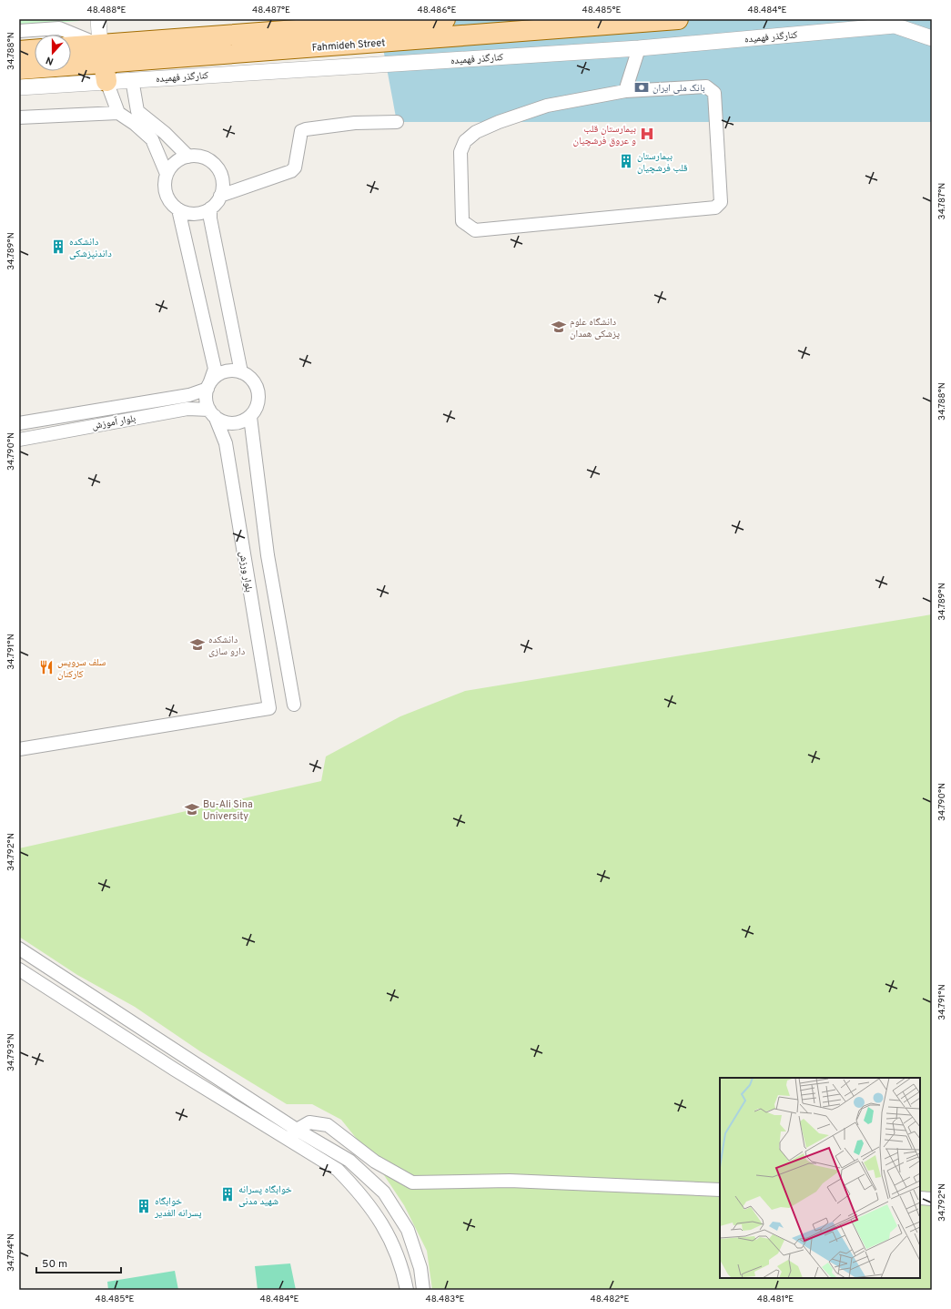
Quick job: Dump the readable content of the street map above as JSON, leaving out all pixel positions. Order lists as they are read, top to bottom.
{
  "streets": {
    "main road": ["Fahmideh Street"],
    "street": ["کنارگذر فهمیده", "بلوار آموزش", "بلوار ورزش"]
  },
  "crossings": [
    ["کنارگذر فهمیده", "Fahmideh Street"],
    ["بلوار آموزش", "بلوار ورزش"]
  ],
  "places": {
    "bank": ["بانک ملی ایران"],
    "hospital": ["بیمارستان قلب و عروق فرشچیان"],
    "building": [
      "بیمارستان قلب فرشچیان",
      "دانشکده داندنپزشکی",
      "خوابگاه پسرانه شهید مدنی",
      "خوابگاه پسرانه الغدیر"
    ],
    "school or university": ["دانشگاه علوم پزشکی همدان", "دانشکده دارو سازی", "Bu-Ali Sina University"],
    "restaurant": ["سلف سرویس کارکنان"]
  },
  "scale_bar": "50 m",
  "north": "bottom",
  "coordinates": [
    "48.488°E",
    "48.487°E",
    "48.486°E",
    "48.485°E",
    "48.484°E",
    "34.788°N",
    "34.787°N",
    "34.789°N",
    "34.790°N",
    "34.791°N",
    "34.792°N",
    "34.793°N",
    "34.794°N",
    "48.483°E",
    "48.482°E",
    "48.481°E"
  ]
}
